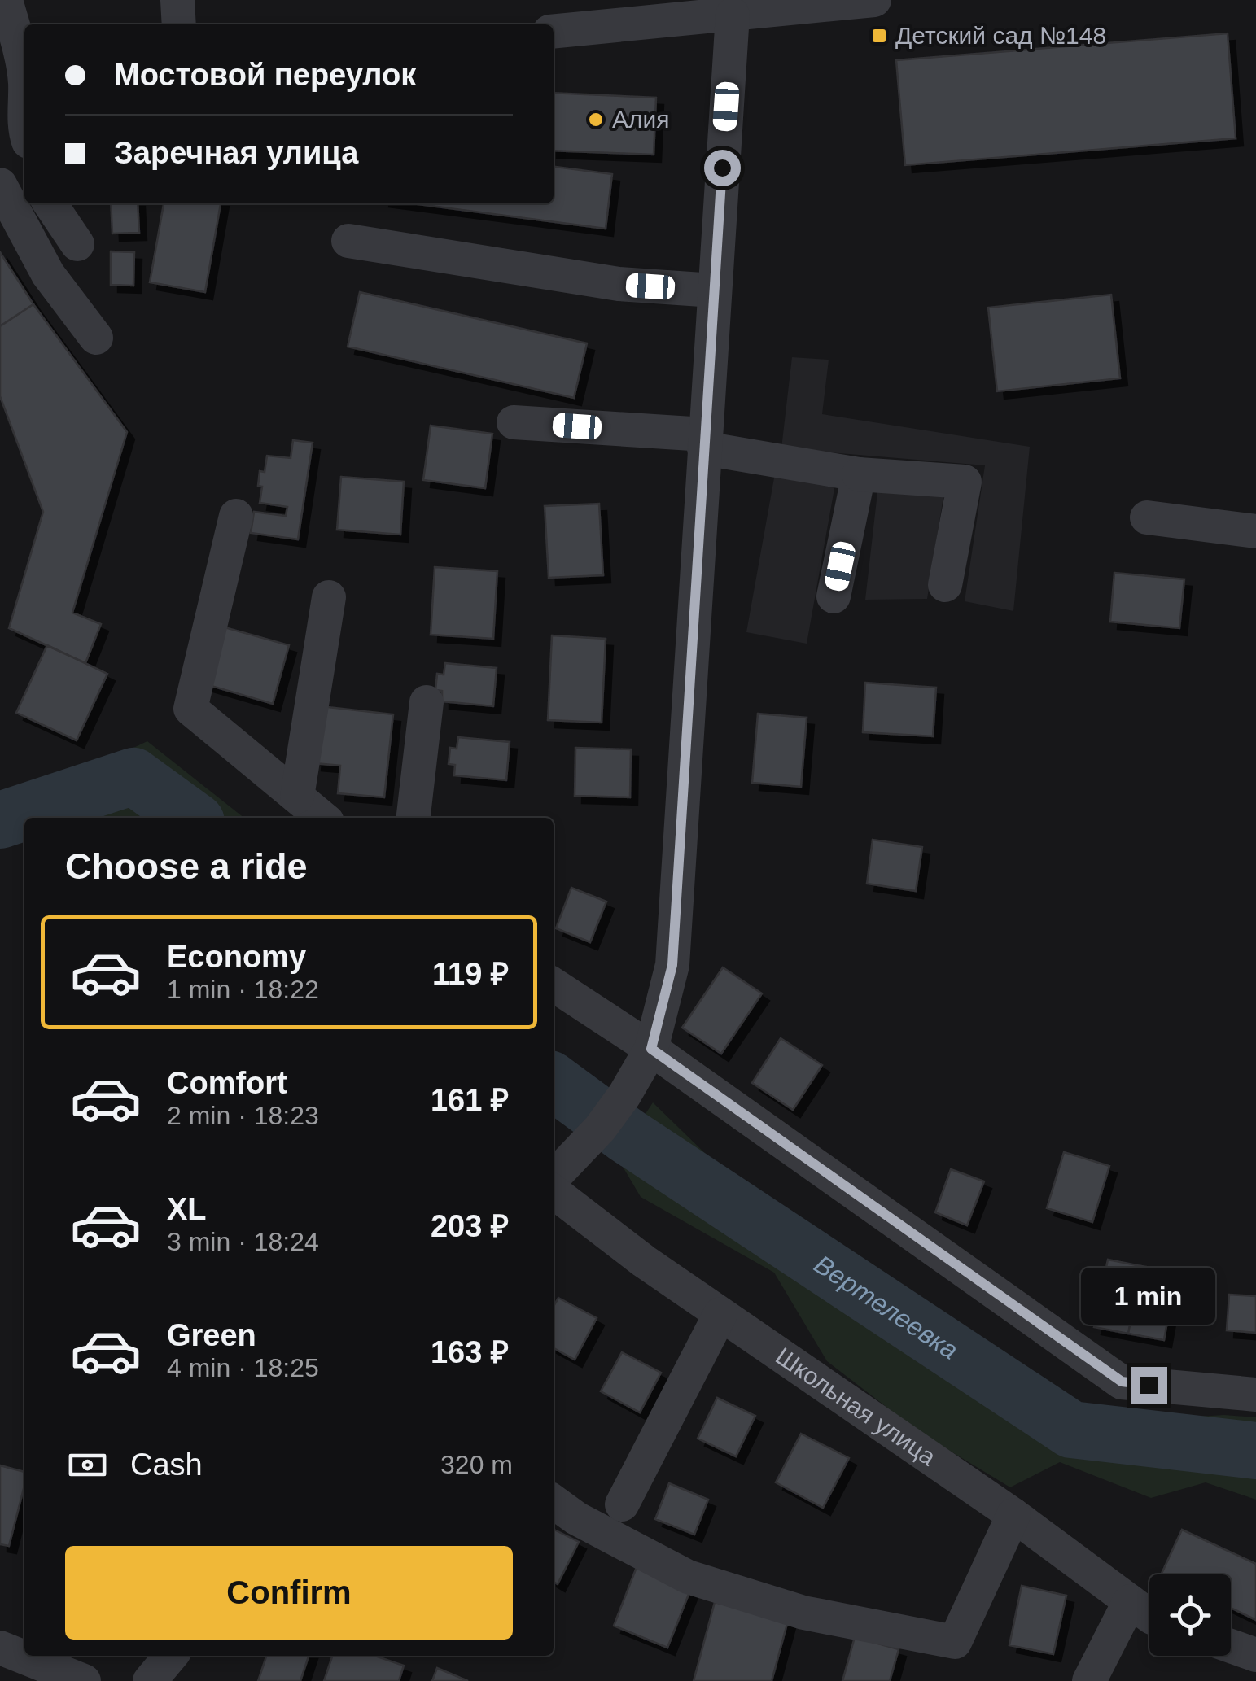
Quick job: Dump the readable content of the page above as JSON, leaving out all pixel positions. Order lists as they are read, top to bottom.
{
  "streets": {
    "street": ["Школьная улица"]
  },
  "water": ["Вертелеевка"],
  "places": {
    "transit": ["Детский сад №148"],
    "other": ["Алия"]
  },
  "page": {
    "banner": ["Мостовой переулок", "Заречная улица"],
    "heading": "Choose a ride",
    "list": [
      {
        "name": "Economy",
        "note": "1 min · 18:22",
        "value": "119 ₽"
      },
      {
        "name": "Comfort",
        "note": "2 min · 18:23",
        "value": "161 ₽"
      },
      {
        "name": "XL",
        "note": "3 min · 18:24",
        "value": "203 ₽"
      },
      {
        "name": "Green",
        "note": "4 min · 18:25",
        "value": "163 ₽"
      }
    ],
    "bubble": "1 min",
    "pay": ["Cash", "320 m"],
    "buttons": "Confirm"
  }
}
